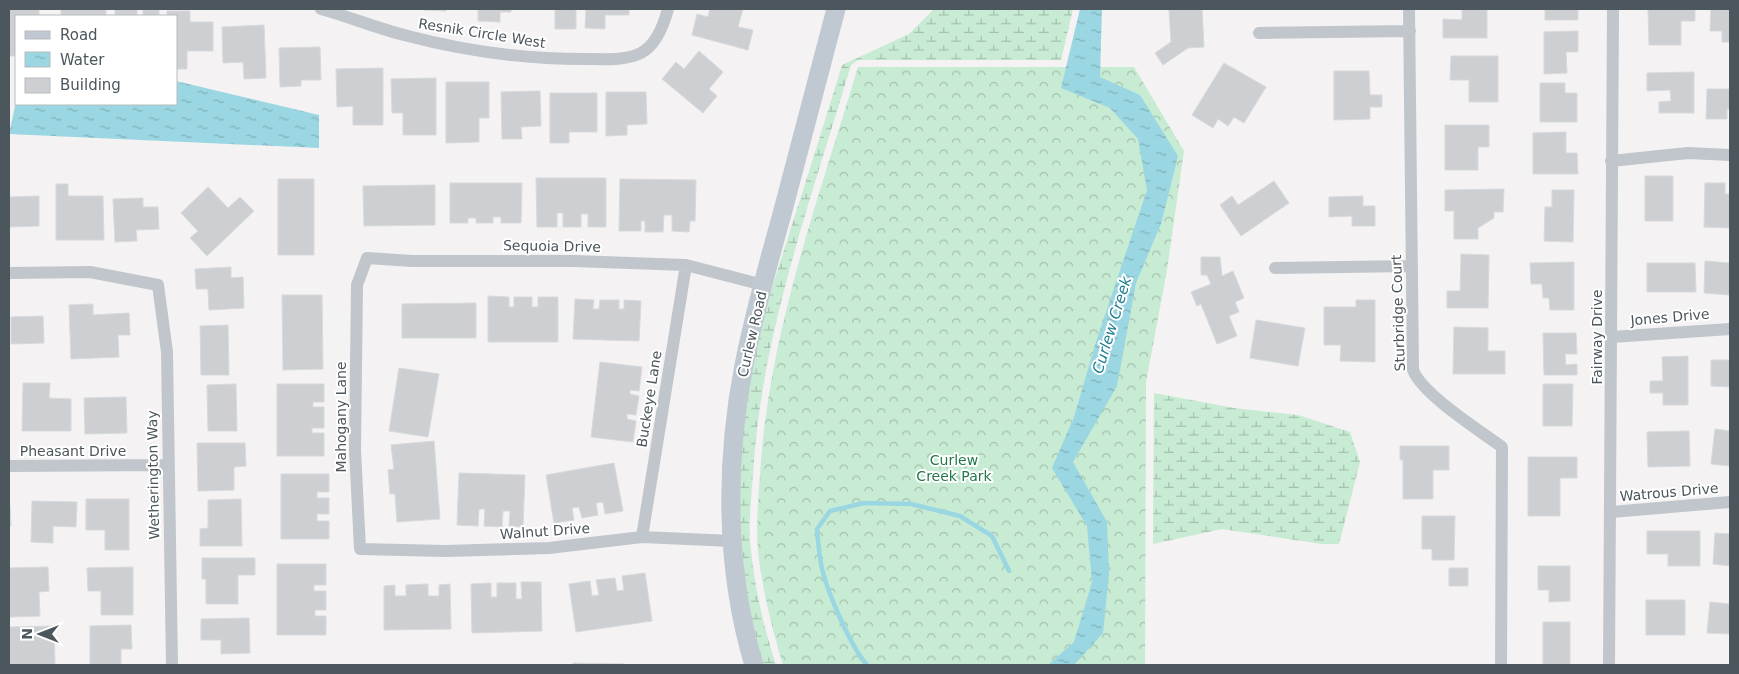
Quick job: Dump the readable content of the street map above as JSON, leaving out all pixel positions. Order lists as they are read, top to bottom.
{
  "streets": {
    "main road": ["Curlew Road"],
    "street": [
      "Resnik Circle West",
      "Sequoia Drive",
      "Sturbridge Court",
      "Jones Drive",
      "Fairway Drive",
      "Buckeye Lane",
      "Mahogany Lane",
      "Pheasant Drive",
      "Wetherington Way",
      "Watrous Drive",
      "Walnut Drive"
    ]
  },
  "crossings": [
    ["Sequoia Drive", "Curlew Road"],
    ["Sequoia Drive", "Buckeye Lane"],
    ["Sequoia Drive", "Mahogany Lane"],
    ["Jones Drive", "Fairway Drive"],
    ["Curlew Road", "Walnut Drive"],
    ["Fairway Drive", "Watrous Drive"],
    ["Buckeye Lane", "Walnut Drive"],
    ["Mahogany Lane", "Walnut Drive"],
    ["Pheasant Drive", "Wetherington Way"]
  ],
  "water": ["Curlew Creek"],
  "parks": ["Curlew Creek Park"],
  "legend": ["Road", "Water", "Building"],
  "north": "left"
}
